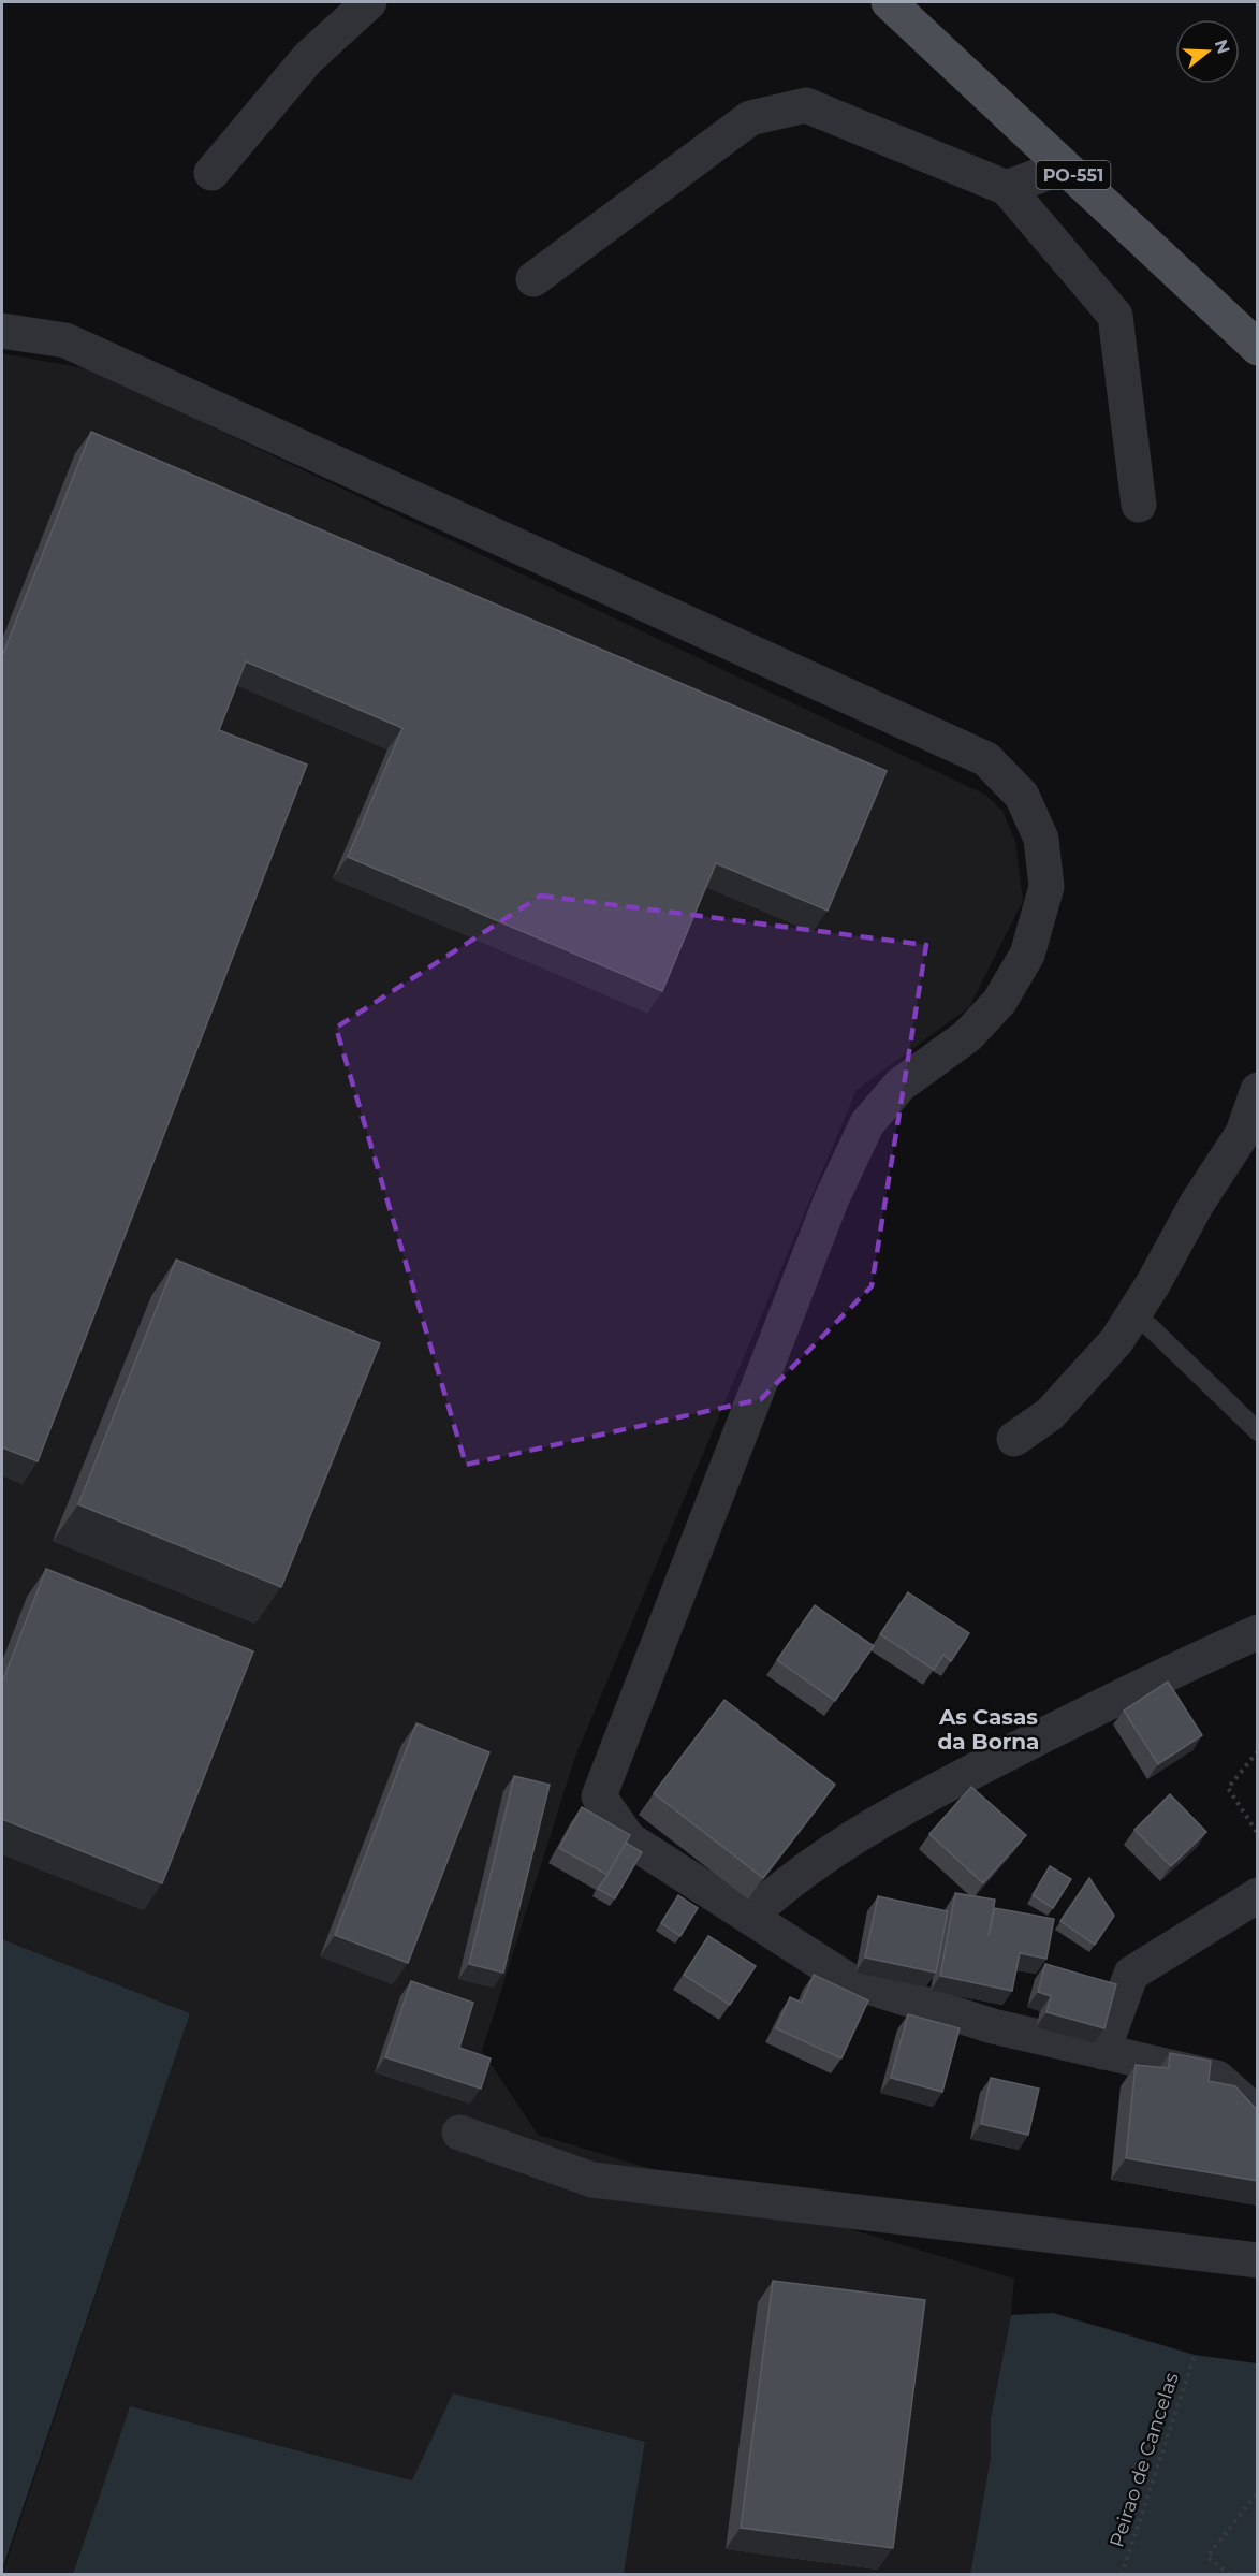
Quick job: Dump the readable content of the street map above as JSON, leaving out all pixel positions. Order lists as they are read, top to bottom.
{
  "streets": {
    "main road": ["PO-551"],
    "path": ["Peirao de Cancelas"]
  },
  "districts": ["As Casas da Borna"],
  "north": "right"
}
